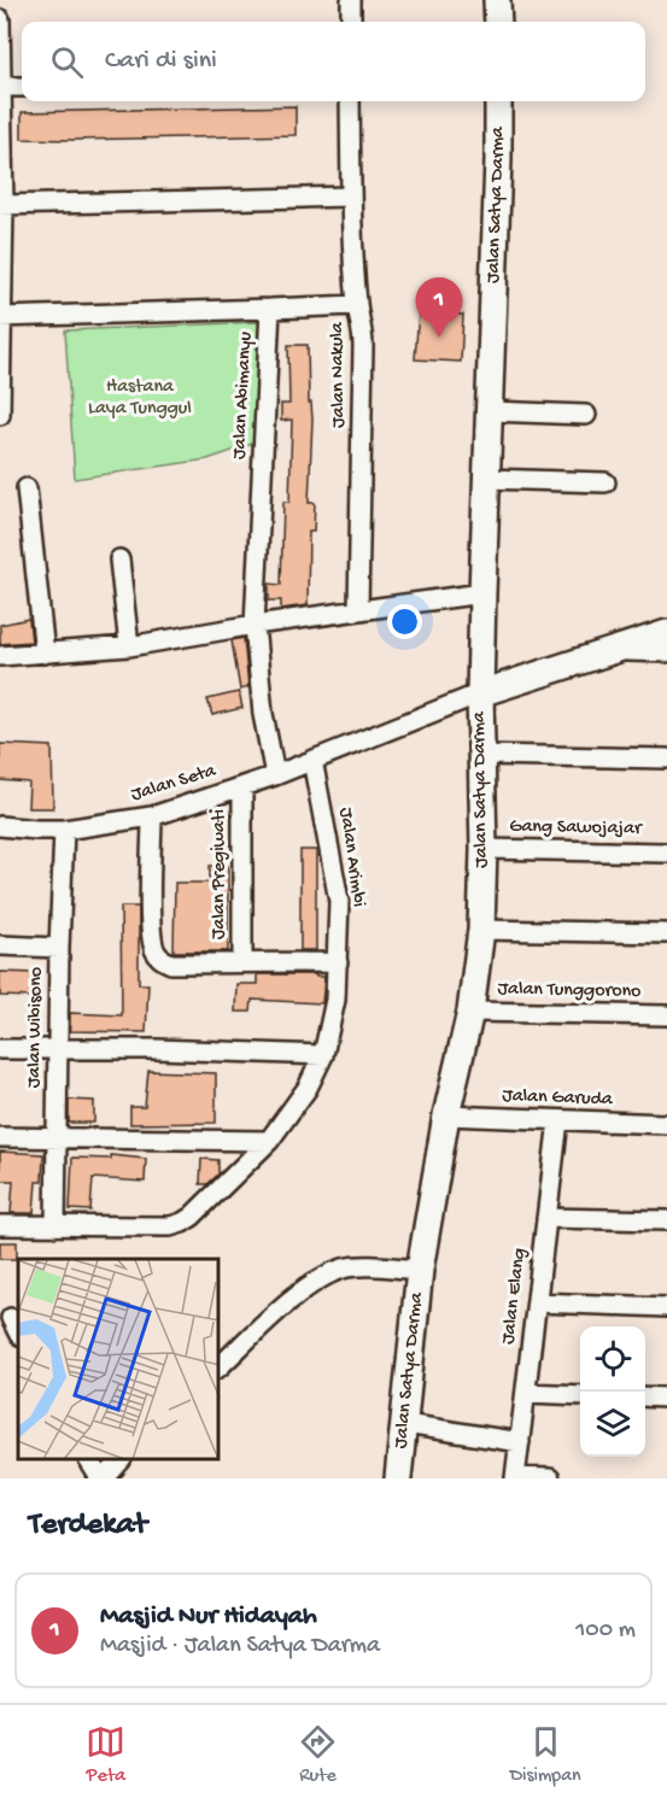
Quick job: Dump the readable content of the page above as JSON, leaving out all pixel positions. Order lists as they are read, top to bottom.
{
  "streets": {
    "main road": ["Jalan Satya Darma"],
    "street": [
      "Jalan Nakula",
      "Jalan Abimanyu",
      "Jalan Seta",
      "Gang Sawojajar",
      "Jalan Arimbi",
      "Jalan Pregiwati",
      "Jalan Tunggorono",
      "Jalan Wibisono",
      "Jalan Garuda",
      "Jalan Elang"
    ]
  },
  "crossings": [
    ["Jalan Satya Darma", "Jalan Seta"],
    ["Jalan Satya Darma", "Gang Sawojajar"],
    ["Jalan Satya Darma", "Jalan Tunggorono"],
    ["Jalan Satya Darma", "Jalan Garuda"],
    ["Jalan Abimanyu", "Jalan Seta"],
    ["Jalan Seta", "Jalan Arimbi"],
    ["Jalan Seta", "Jalan Pregiwati"],
    ["Jalan Seta", "Jalan Wibisono"],
    ["Jalan Arimbi", "Jalan Wibisono"],
    ["Jalan Garuda", "Jalan Elang"]
  ],
  "parks": ["Hastana Laya Tunggul"],
  "page": {
    "search": "Cari di sini",
    "pins": "1",
    "heading": "Terdekat",
    "list": [
      {
        "mark": "1",
        "name": "Masjid Nur Hidayah",
        "note": "Masjid · Jalan Satya Darma",
        "value": "100 m"
      }
    ],
    "nav": ["Peta", "Rute", "Disimpan"]
  }
}
